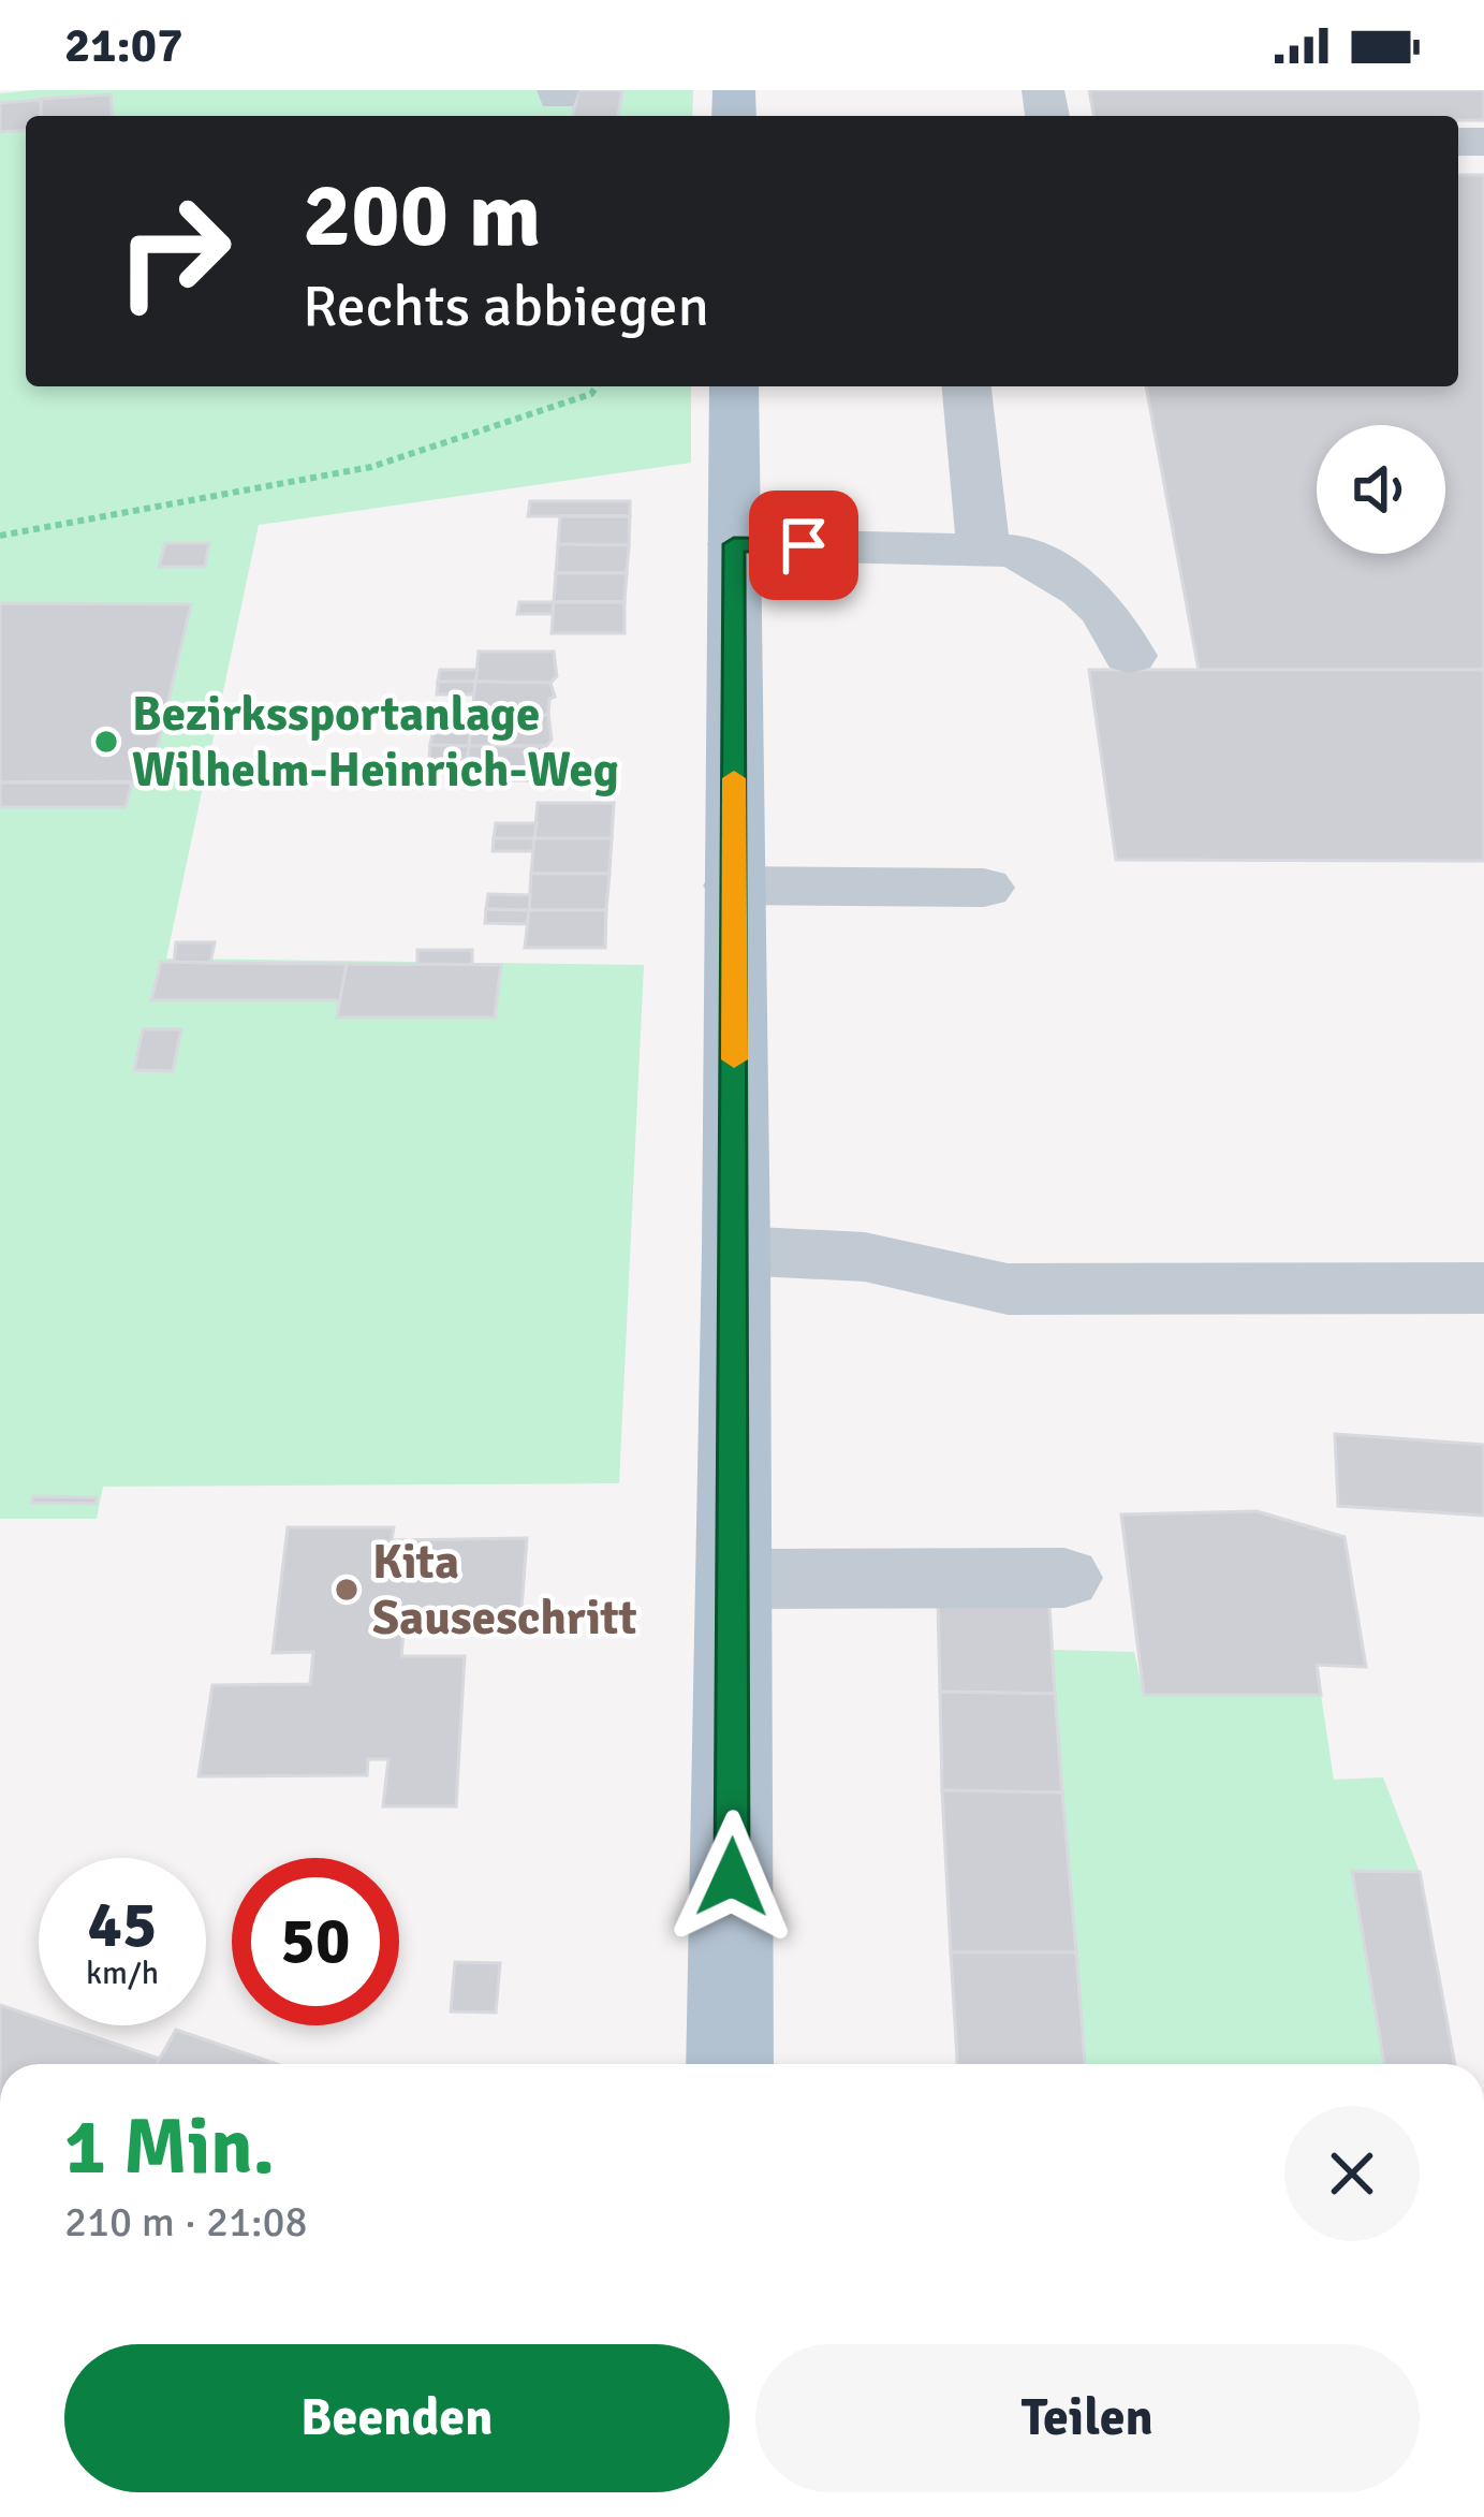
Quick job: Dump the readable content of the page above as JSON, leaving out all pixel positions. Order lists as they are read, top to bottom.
{
  "places": ["Bezirkssportanlage Wilhelm-Heinrich-Weg", "Kita Sauseschritt"],
  "page": {
    "status": "21:07",
    "turn": ["200 m", "Rechts abbiegen"],
    "speed": "45 km/h",
    "limit": "50",
    "heading": ["1 Min.", "210 m · 21:08"],
    "buttons": ["Beenden", "Teilen"]
  }
}
